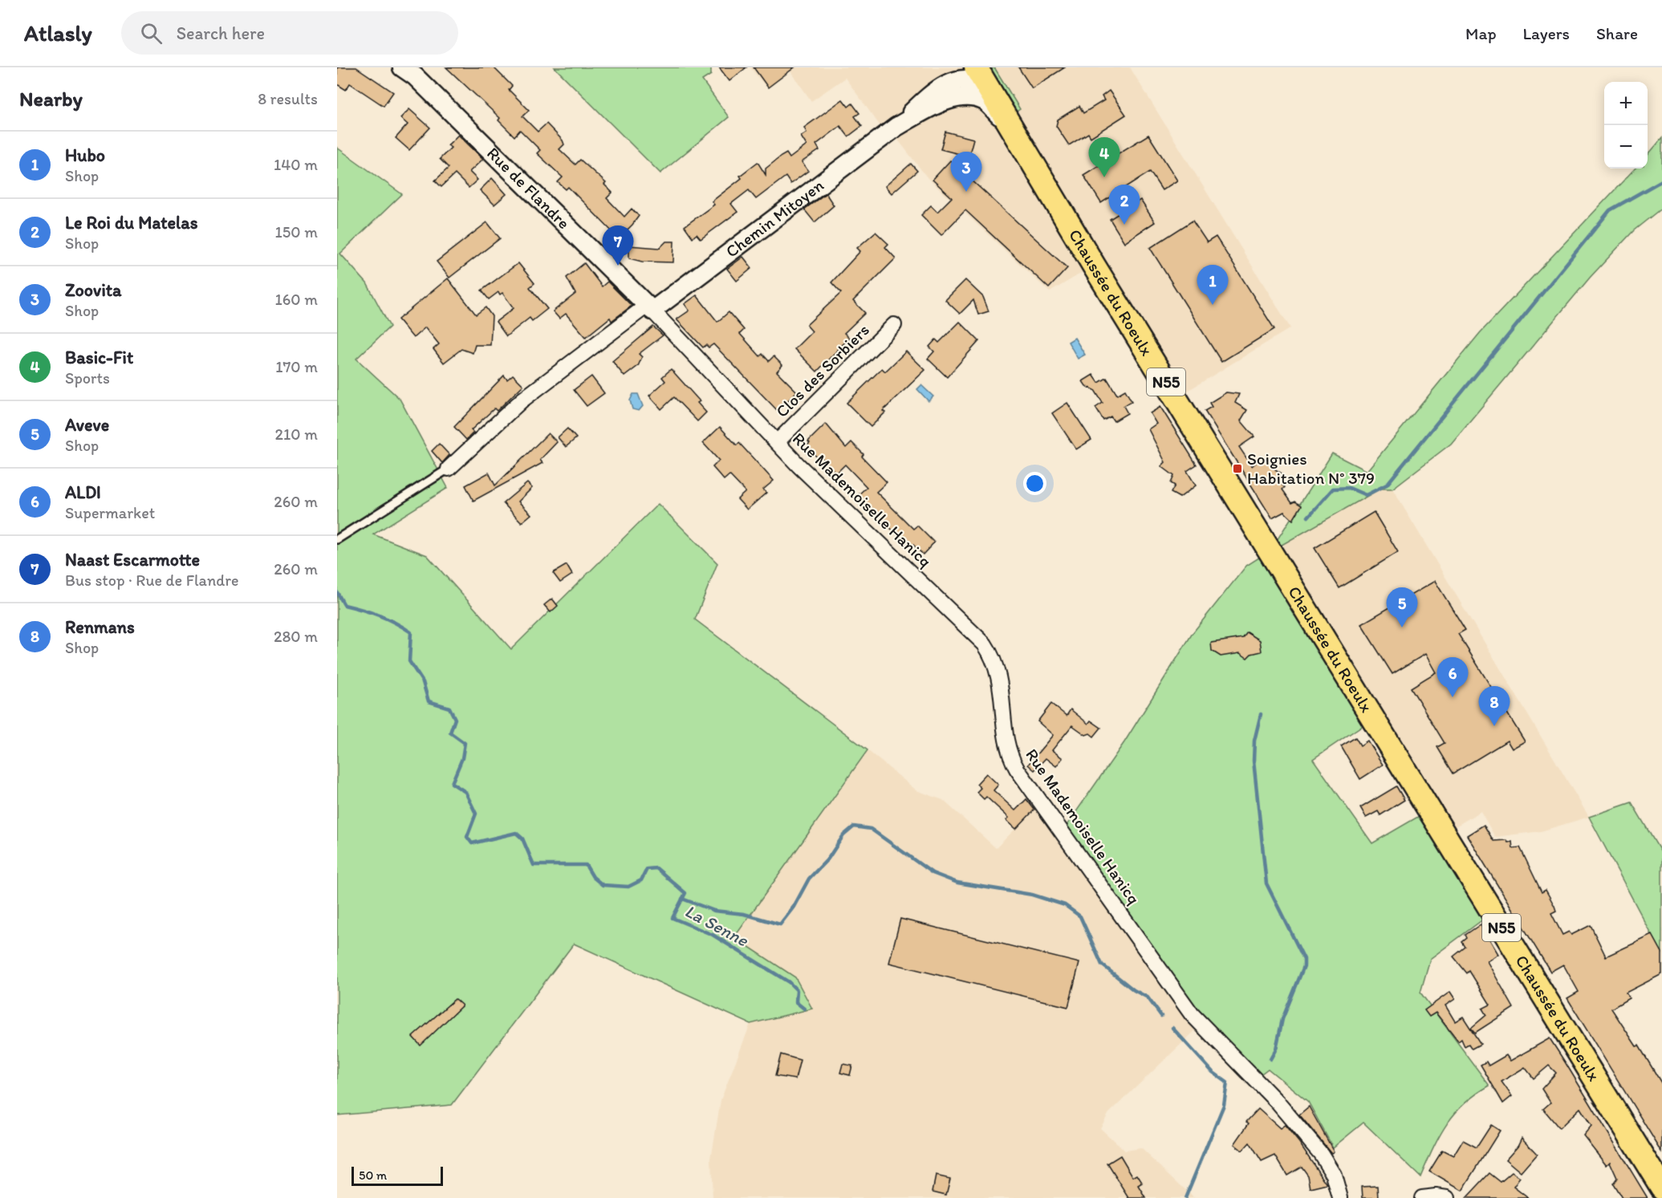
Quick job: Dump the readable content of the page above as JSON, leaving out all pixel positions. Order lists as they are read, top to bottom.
{
  "streets": {
    "main road": ["Chaussée du Roeulx", "N55"],
    "street": [
      "Rue de Flandre",
      "Chemin Mitoyen",
      "Clos des Sorbiers",
      "Rue Mademoiselle Hanicq"
    ]
  },
  "crossings": [
    ["Rue de Flandre", "Chemin Mitoyen"],
    ["Rue de Flandre", "Rue Mademoiselle Hanicq"],
    ["Chemin Mitoyen", "Rue Mademoiselle Hanicq"],
    ["Chaussée du Roeulx", "N55"],
    ["Clos des Sorbiers", "Rue Mademoiselle Hanicq"]
  ],
  "water": ["La Senne"],
  "places": {
    "transit": ["Soignies Habitation N° 379"]
  },
  "scale_bar": "50 m",
  "page": {
    "header": "Atlasly",
    "search": "Search here",
    "nav": ["Map", "Layers", "Share"],
    "heading": ["Nearby", "8 results"],
    "map_buttons": ["+", "−"],
    "list": [
      {
        "mark": "1",
        "name": "Hubo",
        "note": "Shop",
        "value": "140 m"
      },
      {
        "mark": "2",
        "name": "Le Roi du Matelas",
        "note": "Shop",
        "value": "150 m"
      },
      {
        "mark": "3",
        "name": "Zoovita",
        "note": "Shop",
        "value": "160 m"
      },
      {
        "mark": "4",
        "name": "Basic-Fit",
        "note": "Sports",
        "value": "170 m"
      },
      {
        "mark": "5",
        "name": "Aveve",
        "note": "Shop",
        "value": "210 m"
      },
      {
        "mark": "6",
        "name": "ALDI",
        "note": "Supermarket",
        "value": "260 m"
      },
      {
        "mark": "7",
        "name": "Naast Escarmotte",
        "note": "Bus stop · Rue de Flandre",
        "value": "260 m"
      },
      {
        "mark": "8",
        "name": "Renmans",
        "note": "Shop",
        "value": "280 m"
      }
    ],
    "pins": [
      "4",
      "3",
      "2",
      "7",
      "1",
      "5",
      "6",
      "8"
    ],
    "scale": "50 m"
  }
}
